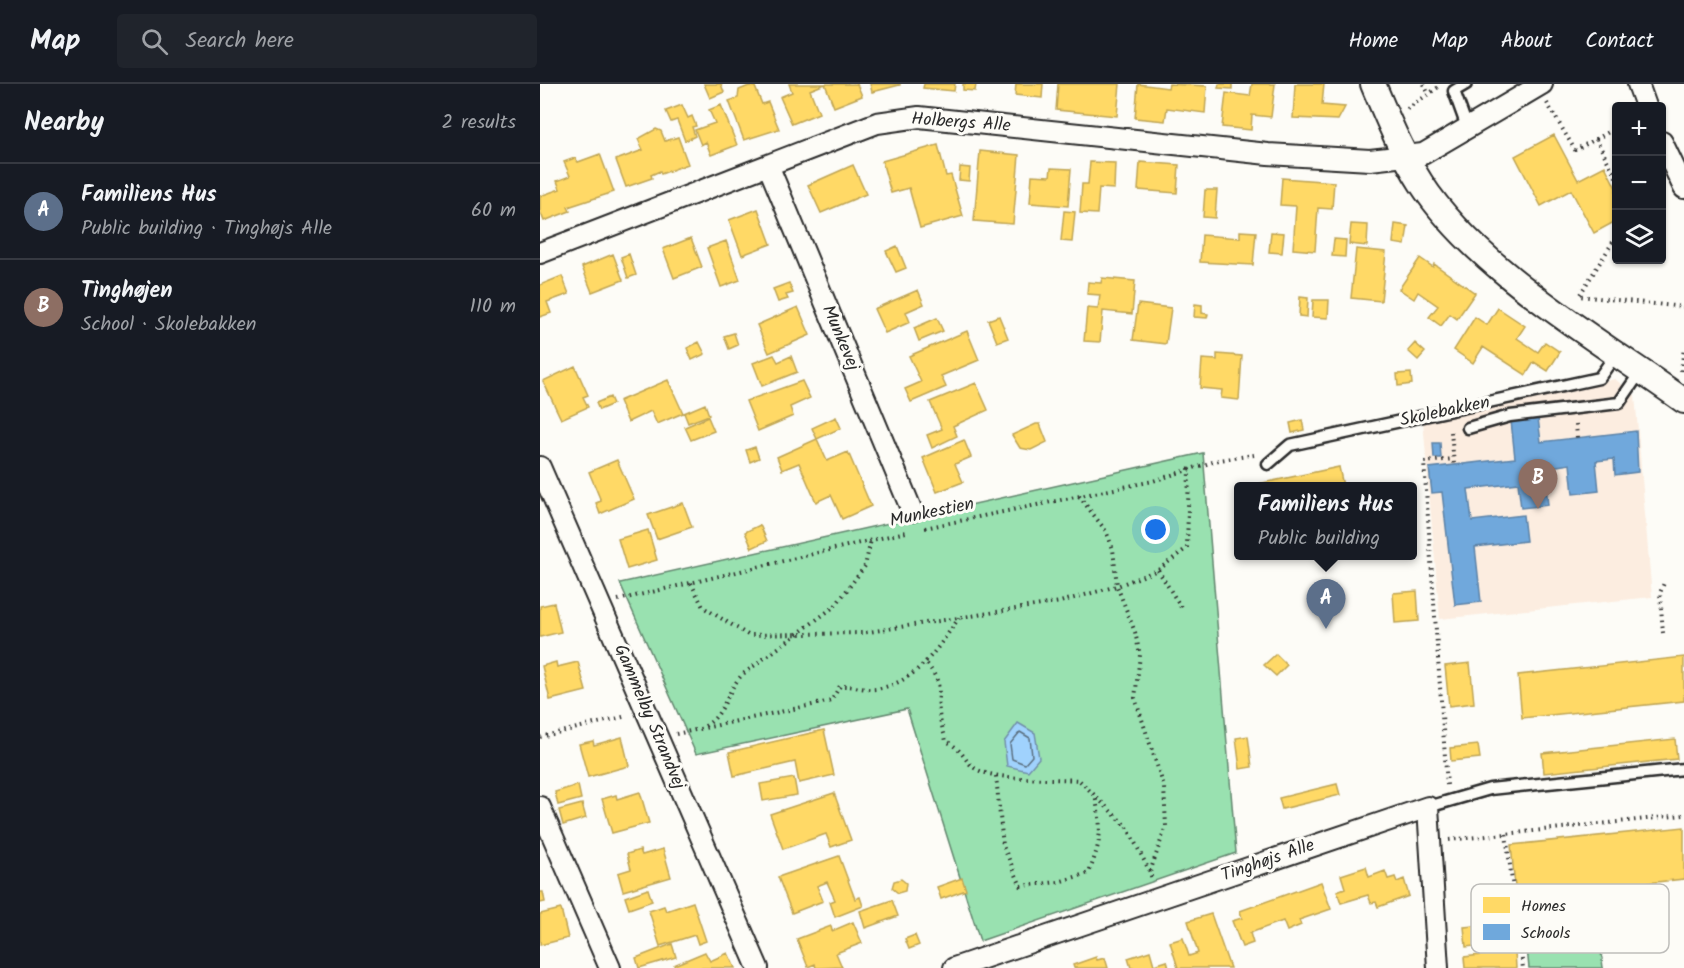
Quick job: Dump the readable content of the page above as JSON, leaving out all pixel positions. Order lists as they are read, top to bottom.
{
  "streets": {
    "street": [
      "Holbergs Alle",
      "Munkevej",
      "Gammelby Strandvej",
      "Tinghøjs Alle"
    ],
    "lane": ["Skolebakken"],
    "path": ["Munkestien"]
  },
  "crossings": [
    ["Holbergs Alle", "Munkevej"],
    ["Skolebakken", "Munkestien"],
    ["Munkestien", "Gammelby Strandvej"]
  ],
  "legend": ["Homes", "Schools"],
  "page": {
    "header": "Map",
    "search": "Search here",
    "nav": [
      "Home",
      "Map",
      "About",
      "Contact"
    ],
    "heading": ["Nearby", "2 results"],
    "map_buttons": ["+", "−"],
    "list": [
      {
        "mark": "A",
        "name": "Familiens Hus",
        "note": "Public building · Tinghøjs Alle",
        "value": "60 m"
      },
      {
        "mark": "B",
        "name": "Tinghøjen",
        "note": "School · Skolebakken",
        "value": "110 m"
      }
    ],
    "pins": ["B", "A"],
    "popup": ["Familiens Hus", "Public building"]
  }
}
